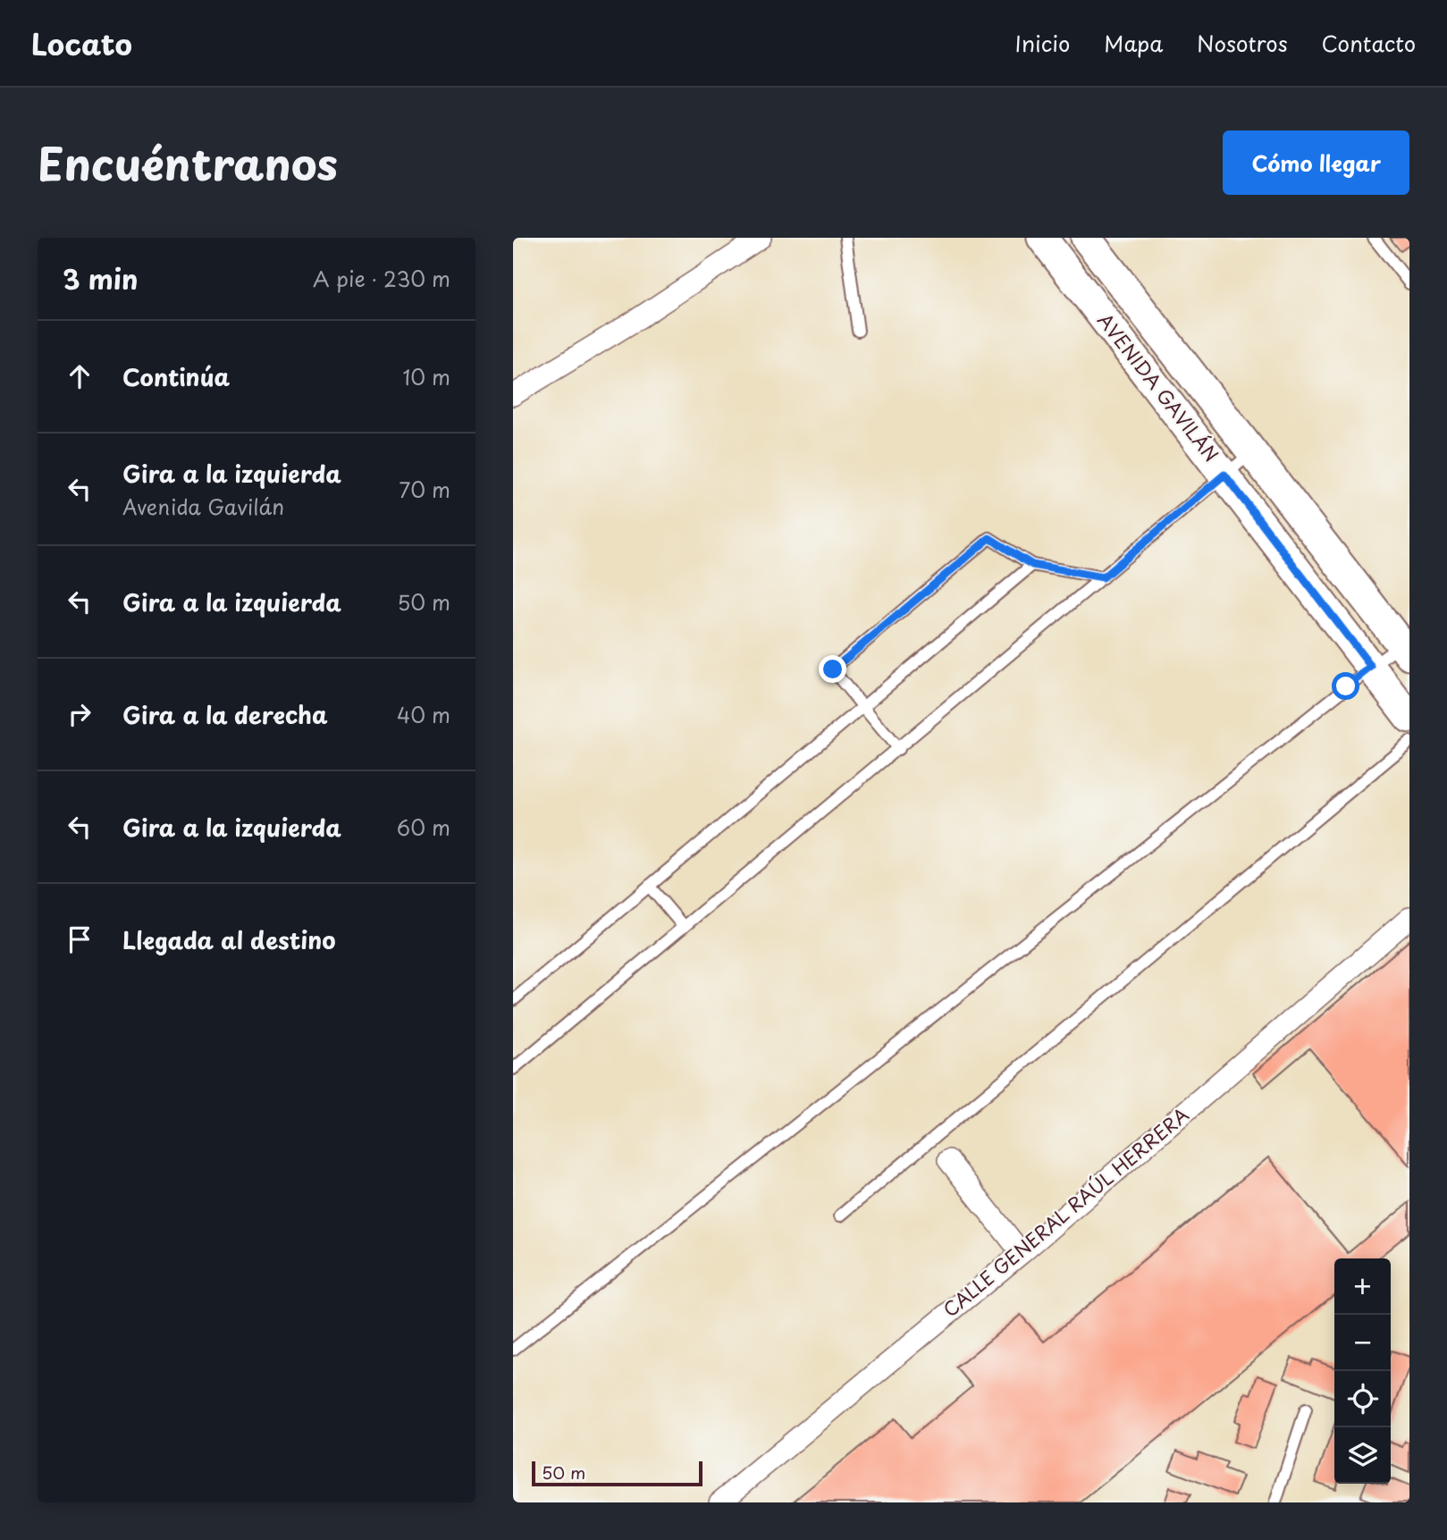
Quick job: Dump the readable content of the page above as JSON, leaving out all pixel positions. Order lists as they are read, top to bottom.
{
  "streets": {
    "main road": ["AVENIDA GAVILÁN"],
    "street": ["CALLE GENERAL RAÚL HERRERA"]
  },
  "scale_bar": "50 m",
  "page": {
    "header": "Locato",
    "nav": [
      "Inicio",
      "Mapa",
      "Nosotros",
      "Contacto"
    ],
    "title": "Encuéntranos",
    "buttons": "Cómo llegar",
    "heading": ["3 min", "A pie · 230 m"],
    "list": [
      ["Continúa", "10 m"],
      ["Gira a la izquierda", "Avenida Gavilán", "70 m"],
      ["Gira a la izquierda", "50 m"],
      ["Gira a la derecha", "40 m"],
      ["Gira a la izquierda", "60 m"],
      "Llegada al destino"
    ],
    "map_buttons": ["+", "−"],
    "scale": "50 m"
  }
}
